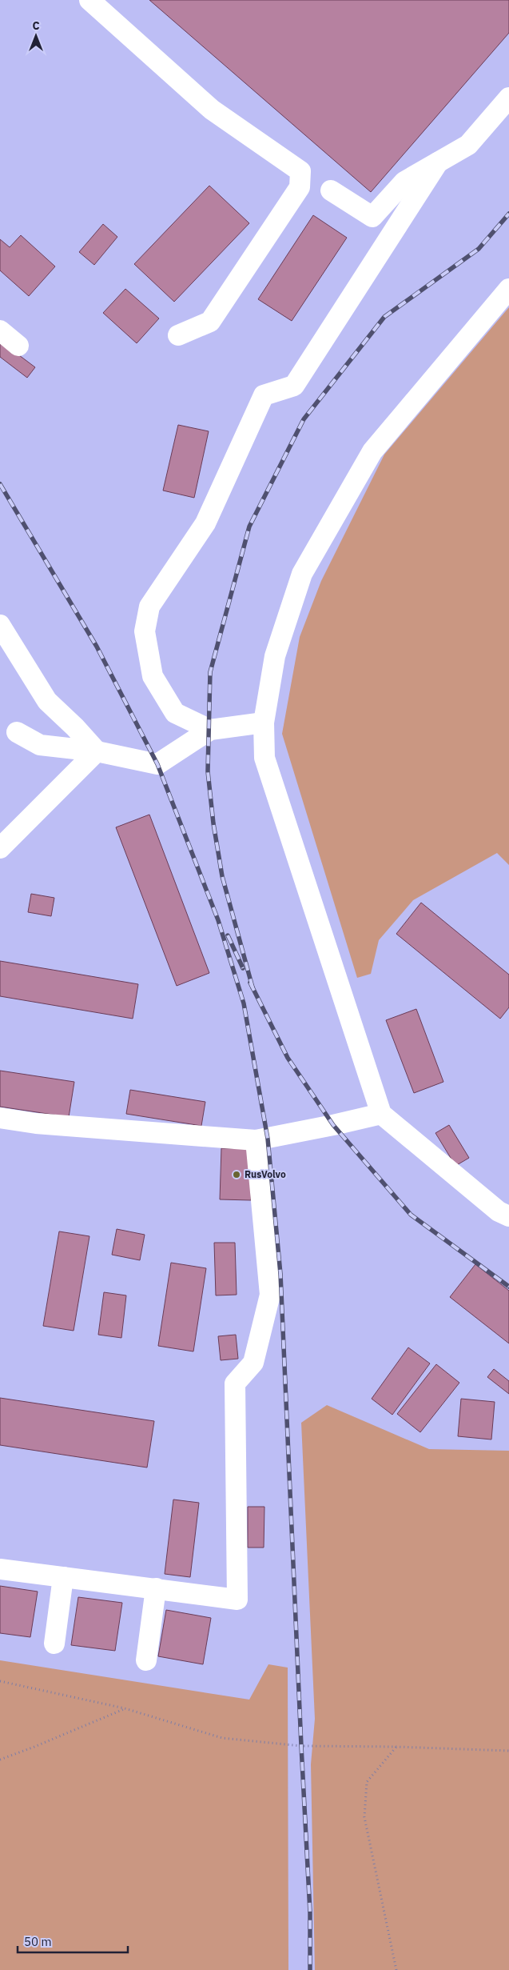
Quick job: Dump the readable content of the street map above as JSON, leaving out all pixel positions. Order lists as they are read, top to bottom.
{
  "places": ["RusVolvo"],
  "scale_bar": "50 m",
  "north": "top"
}
